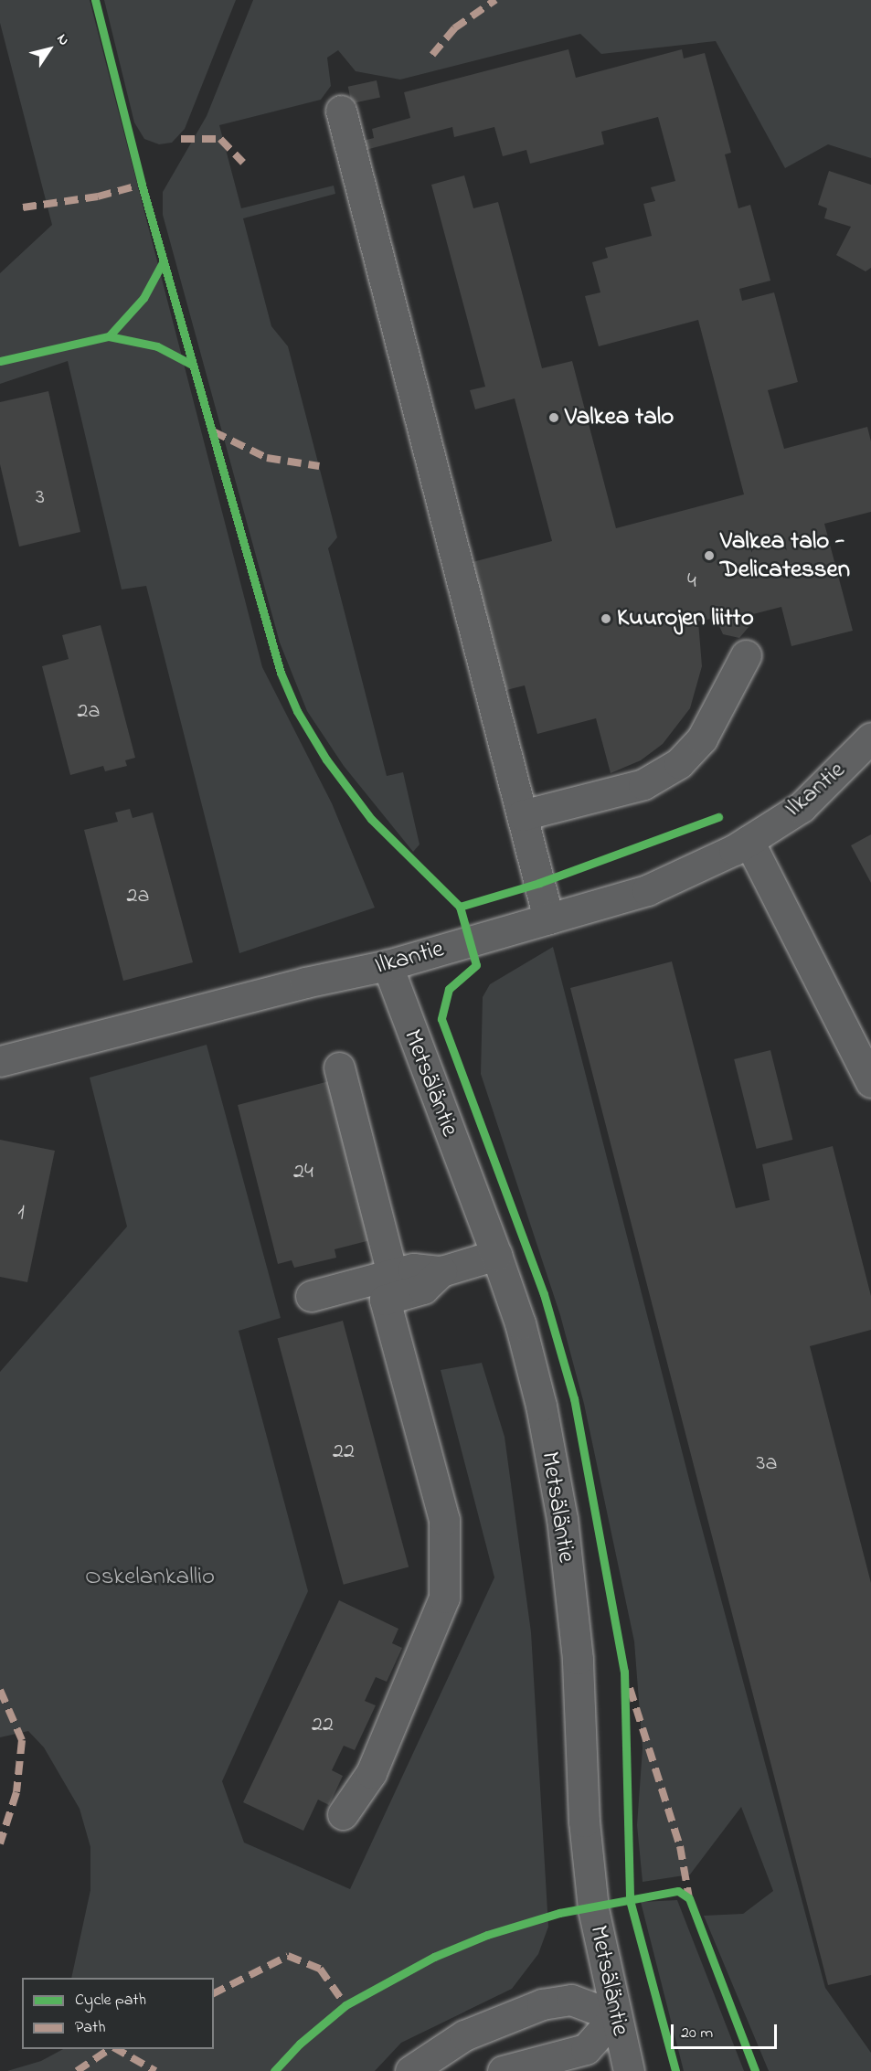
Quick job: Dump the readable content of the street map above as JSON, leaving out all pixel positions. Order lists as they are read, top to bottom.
{
  "streets": {
    "main road": ["Ilkantie", "Metsäläntie"]
  },
  "crossings": [
    ["Ilkantie", "Metsäläntie"]
  ],
  "parks": ["Oskelankallio"],
  "places": ["Valkea talo", "Valkea talo - Delicatessen", "Kuurojen liitto"],
  "house_numbers": [
    "3",
    "4",
    "2a",
    "2a",
    "24",
    "1",
    "22",
    "3a",
    "22"
  ],
  "legend": ["Cycle path", "Path"],
  "scale_bar": "20 m",
  "north": "top right"
}
